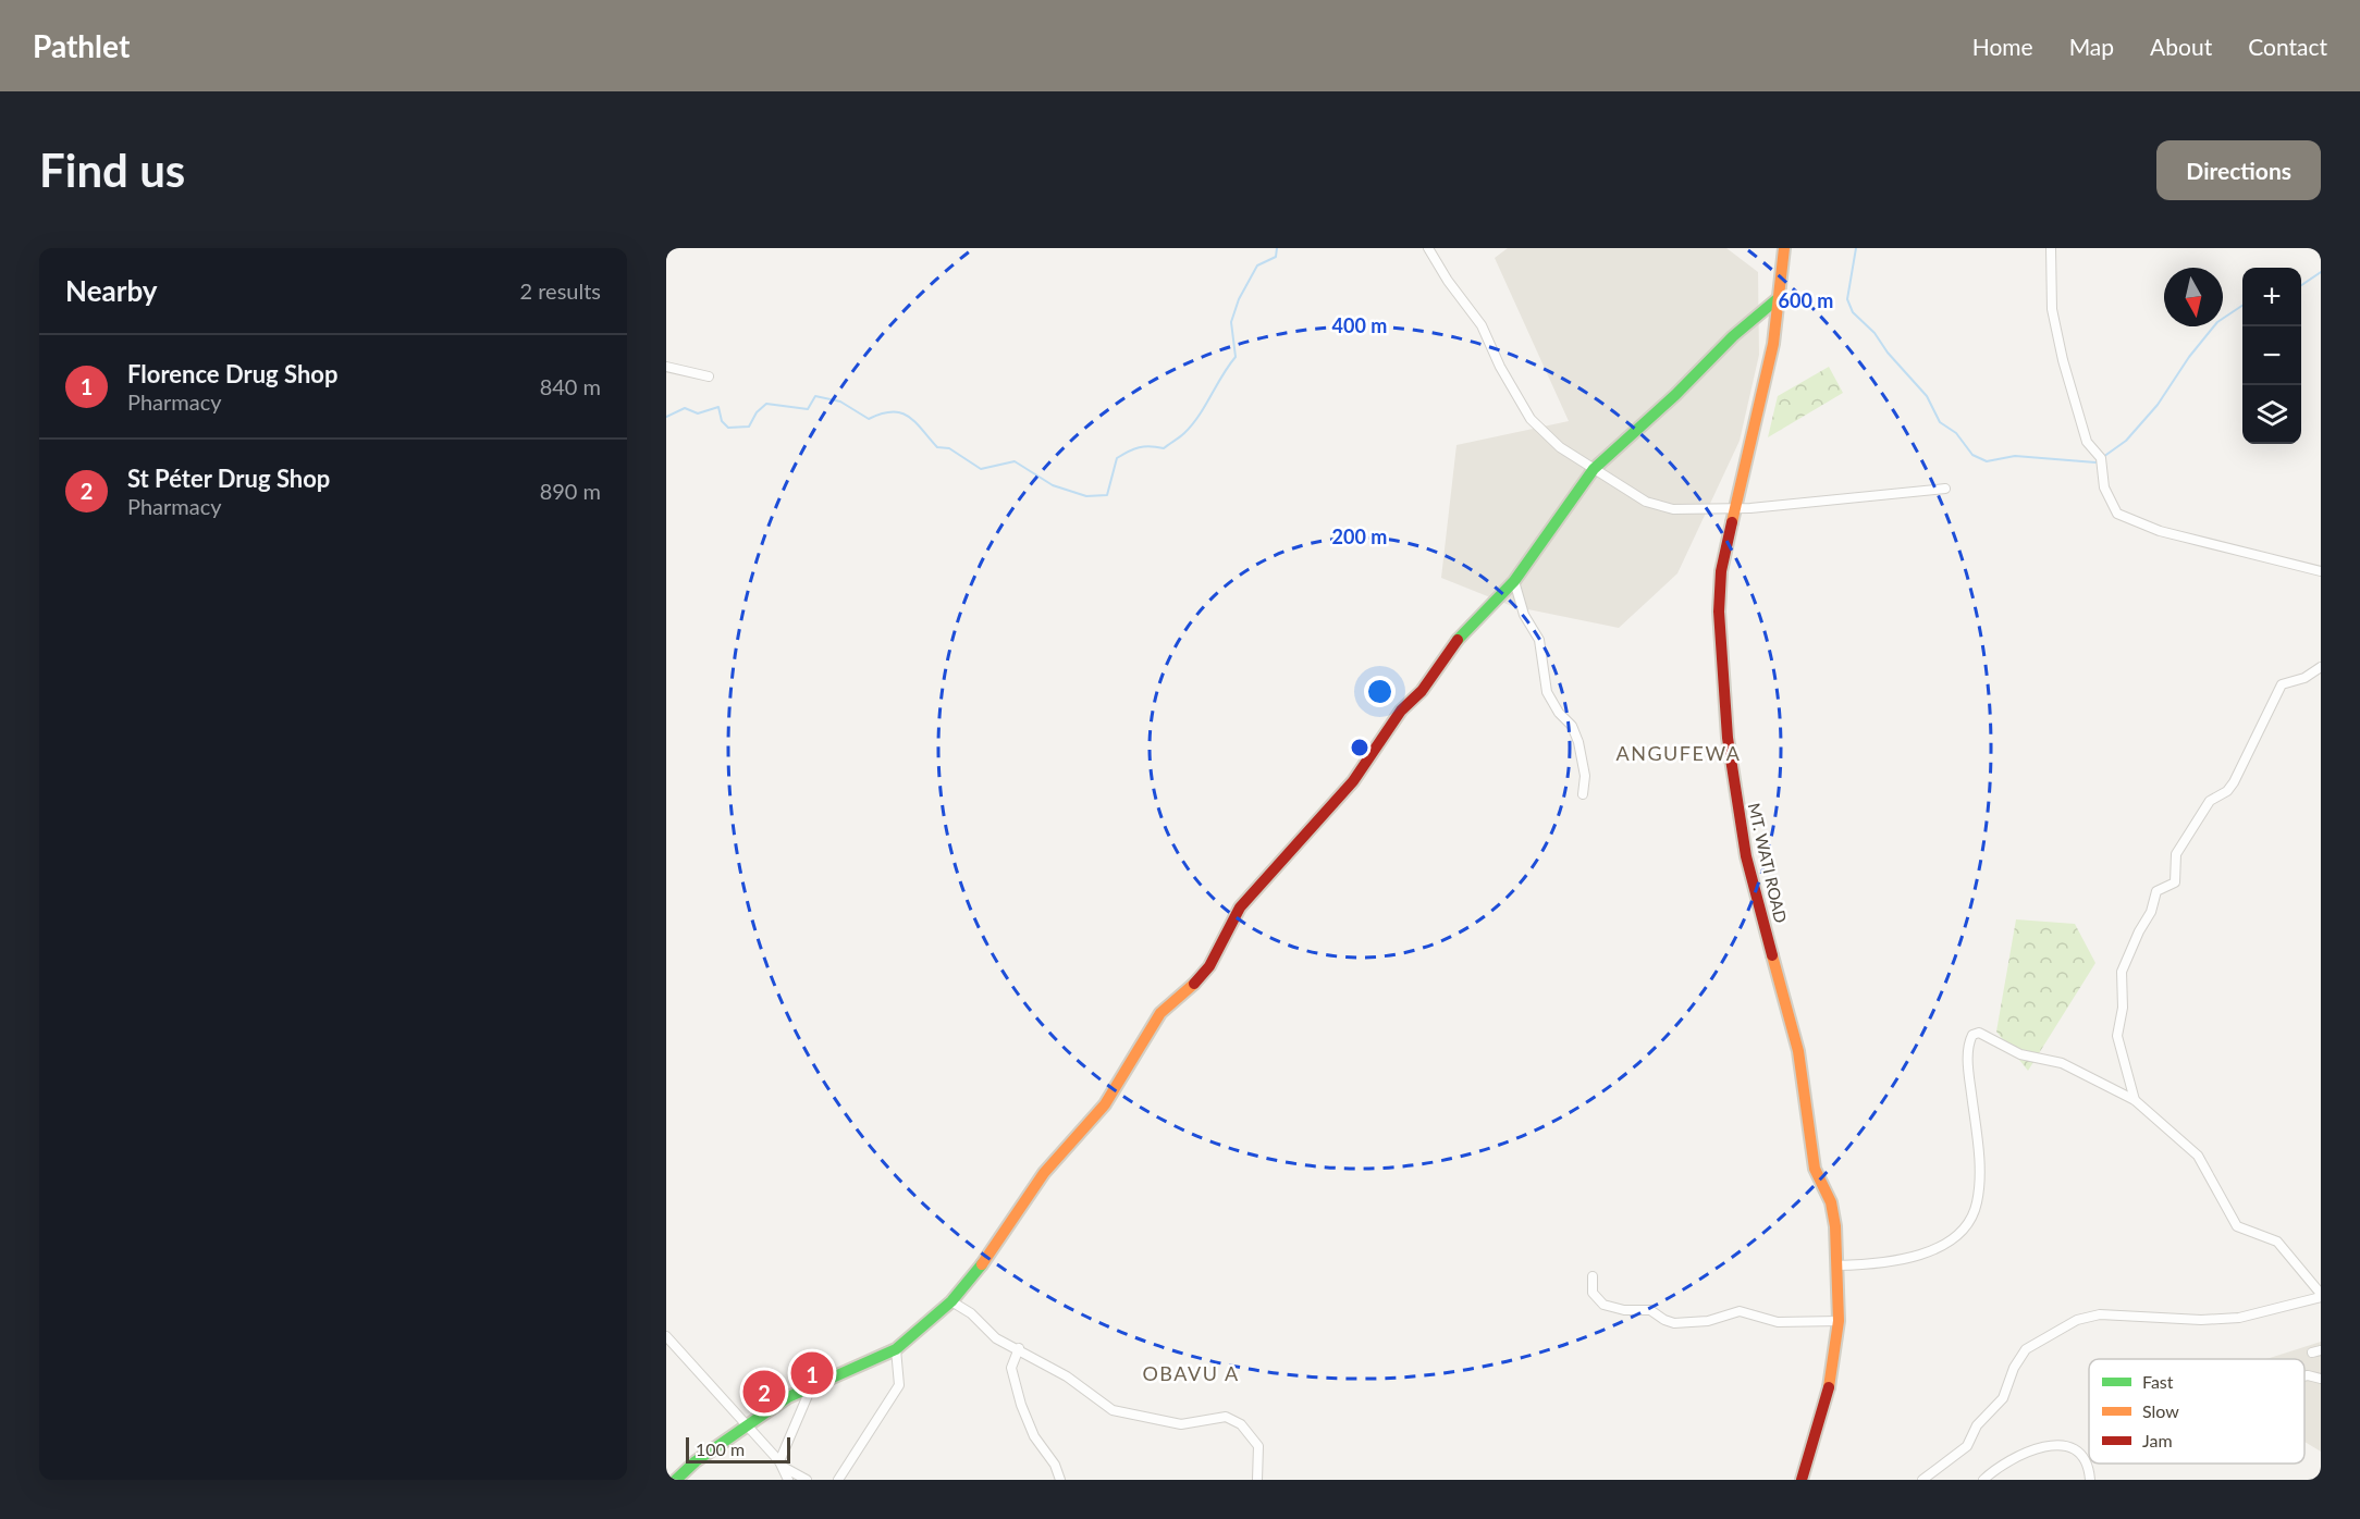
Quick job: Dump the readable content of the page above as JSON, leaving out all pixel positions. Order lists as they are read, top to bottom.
{
  "streets": {
    "street": ["MT. WATI ROAD"]
  },
  "districts": ["ANGUFEWA", "OBAVU A"],
  "legend": ["Fast", "Slow", "Jam"],
  "scale_bar": "100 m",
  "north": "bottom",
  "page": {
    "header": "Pathlet",
    "nav": [
      "Home",
      "Map",
      "About",
      "Contact"
    ],
    "buttons": "Directions",
    "title": "Find us",
    "heading": ["Nearby", "2 results"],
    "map_buttons": ["+", "−"],
    "list": [
      {
        "mark": "1",
        "name": "Florence Drug Shop",
        "note": "Pharmacy",
        "value": "840 m"
      },
      {
        "mark": "2",
        "name": "St Péter Drug Shop",
        "note": "Pharmacy",
        "value": "890 m"
      }
    ],
    "pins": ["1", "2"],
    "scale": "100 m"
  },
  "rings": ["600 m", "400 m", "200 m"]
}
